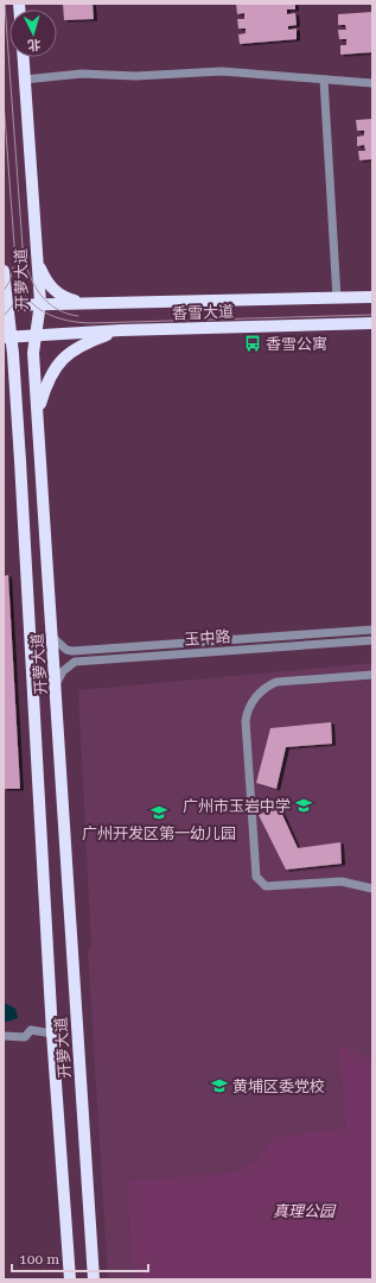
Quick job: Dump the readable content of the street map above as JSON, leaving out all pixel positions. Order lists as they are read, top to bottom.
{
  "streets": {
    "main road": ["开萝大道", "香雪大道"],
    "street": ["玉中路"]
  },
  "crossings": [
    ["开萝大道", "香雪大道"],
    ["开萝大道", "玉中路"]
  ],
  "parks": ["真理公园"],
  "places": {
    "bus stop": ["香雪公寓"],
    "school or university": ["广州市玉岩中学", "广州开发区第一幼儿园", "黄埔区委党校"]
  },
  "scale_bar": "100 m",
  "north": "bottom"
}
